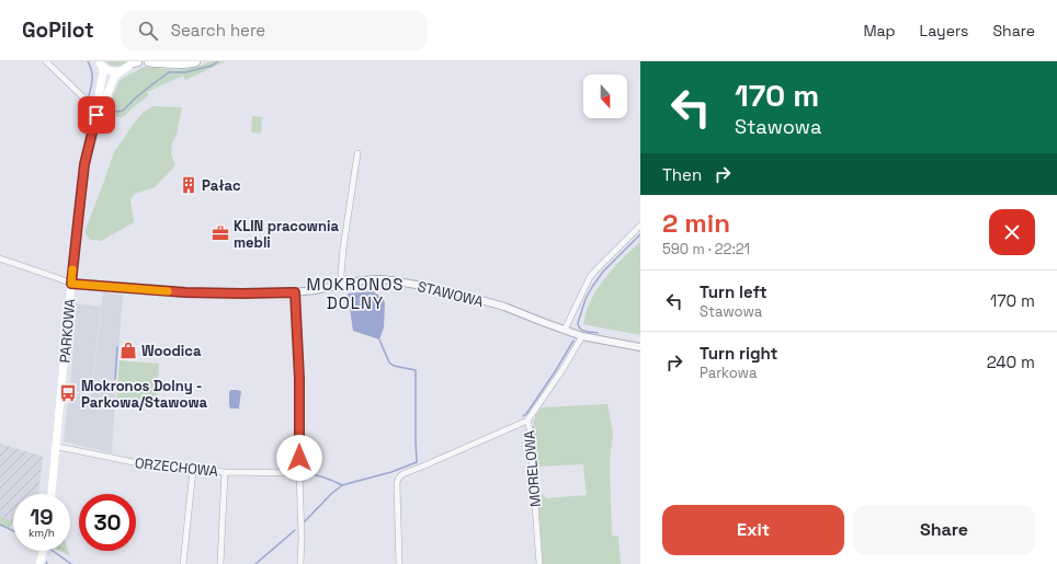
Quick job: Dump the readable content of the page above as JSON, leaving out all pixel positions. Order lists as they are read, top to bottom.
{
  "streets": {
    "main road": ["PARKOWA"],
    "street": ["STAWOWA", "ORZECHOWA", "MORELOWA"]
  },
  "crossings": [
    ["STAWOWA", "PARKOWA"],
    ["STAWOWA", "MORELOWA"],
    ["PARKOWA", "ORZECHOWA"]
  ],
  "districts": ["MOKRONOS DOLNY"],
  "places": {
    "building": ["Pałac"],
    "office": ["KLIN pracownia mebli"],
    "shop": ["Woodica"],
    "bus stop": ["Mokronos Dolny - Parkowa/Stawowa"]
  },
  "north": "bottom",
  "page": {
    "header": "GoPilot",
    "search": "Search here",
    "nav": ["Map", "Layers", "Share"],
    "turn": ["170 m", "Stawowa"],
    "then": "Then",
    "heading": ["2 min", "590 m · 22:21"],
    "list": [
      {
        "name": "Turn left",
        "note": "Stawowa",
        "value": "170 m"
      },
      {
        "name": "Turn right",
        "note": "Parkowa",
        "value": "240 m"
      }
    ],
    "speed": "19 km/h",
    "limit": "30",
    "buttons": ["Exit", "Share"]
  }
}
